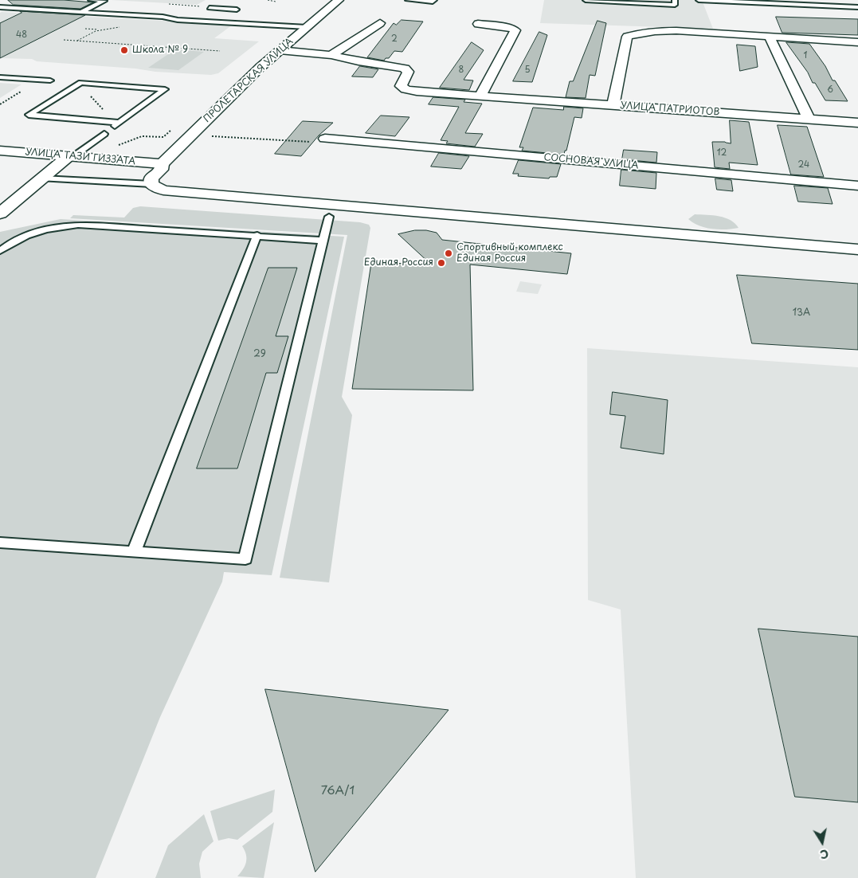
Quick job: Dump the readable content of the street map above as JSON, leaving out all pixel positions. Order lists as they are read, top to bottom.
{
  "streets": {
    "street": [
      "ПРОЛЕТАРСКАЯ УЛИЦА",
      "УЛИЦА ПАТРИОТОВ",
      "УЛИЦА ТАЗИ ГИЗЗАТА",
      "СОСНОВАЯ УЛИЦА"
    ]
  },
  "crossings": [
    ["ПРОЛЕТАРСКАЯ УЛИЦА", "УЛИЦА ТАЗИ ГИЗЗАТА"]
  ],
  "places": ["Школа № 9", "Спортивный комплекс Единая Россия", "Единая Россия"],
  "house_numbers": [
    "48",
    "2",
    "1",
    "8",
    "5",
    "6",
    "12",
    "24",
    "13А",
    "29",
    "76А/1"
  ],
  "north": "bottom"
}
